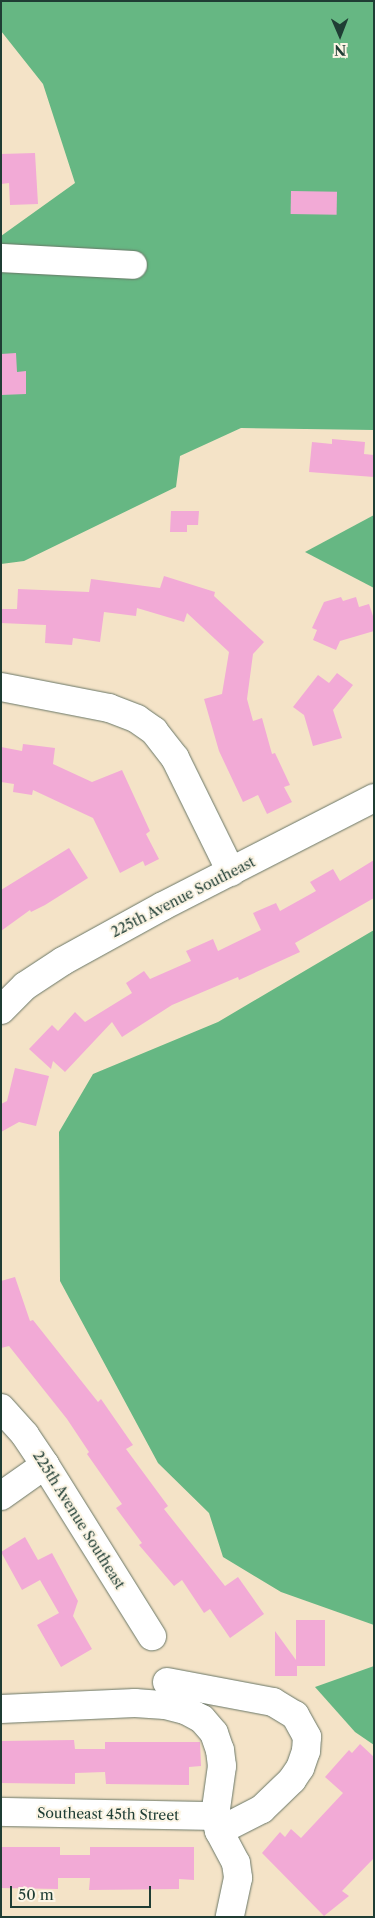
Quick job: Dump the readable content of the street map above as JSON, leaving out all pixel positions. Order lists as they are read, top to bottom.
{
  "streets": {
    "street": ["225th Avenue Southeast", "Southeast 45th Street"]
  },
  "scale_bar": "50 m",
  "north": "bottom"
}
